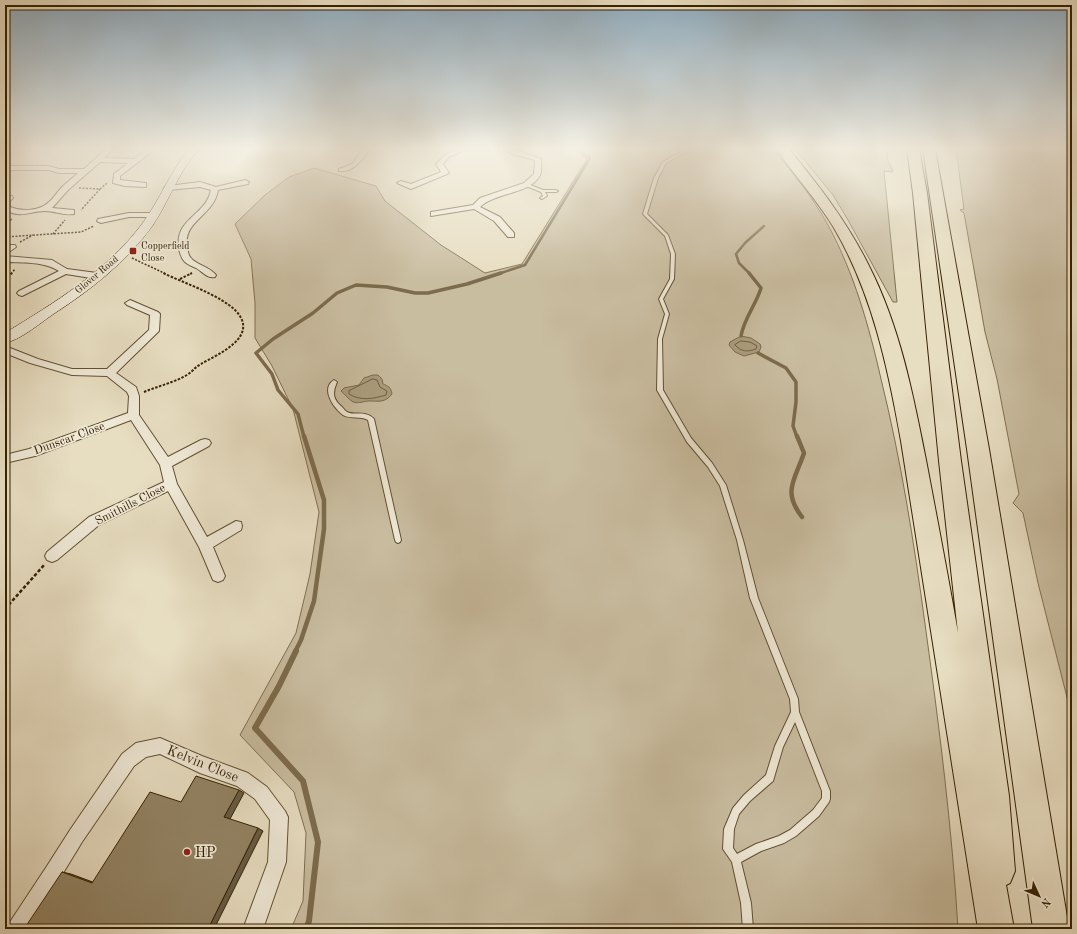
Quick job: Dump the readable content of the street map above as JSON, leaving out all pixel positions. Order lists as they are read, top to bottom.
{
  "streets": {
    "street": [
      "Glover Road",
      "Dunscar Close",
      "Smithills Close",
      "Kelvin Close"
    ]
  },
  "places": {
    "transit": ["Copperfield Close"],
    "other": ["HP"]
  },
  "north": "bottom right"
}
